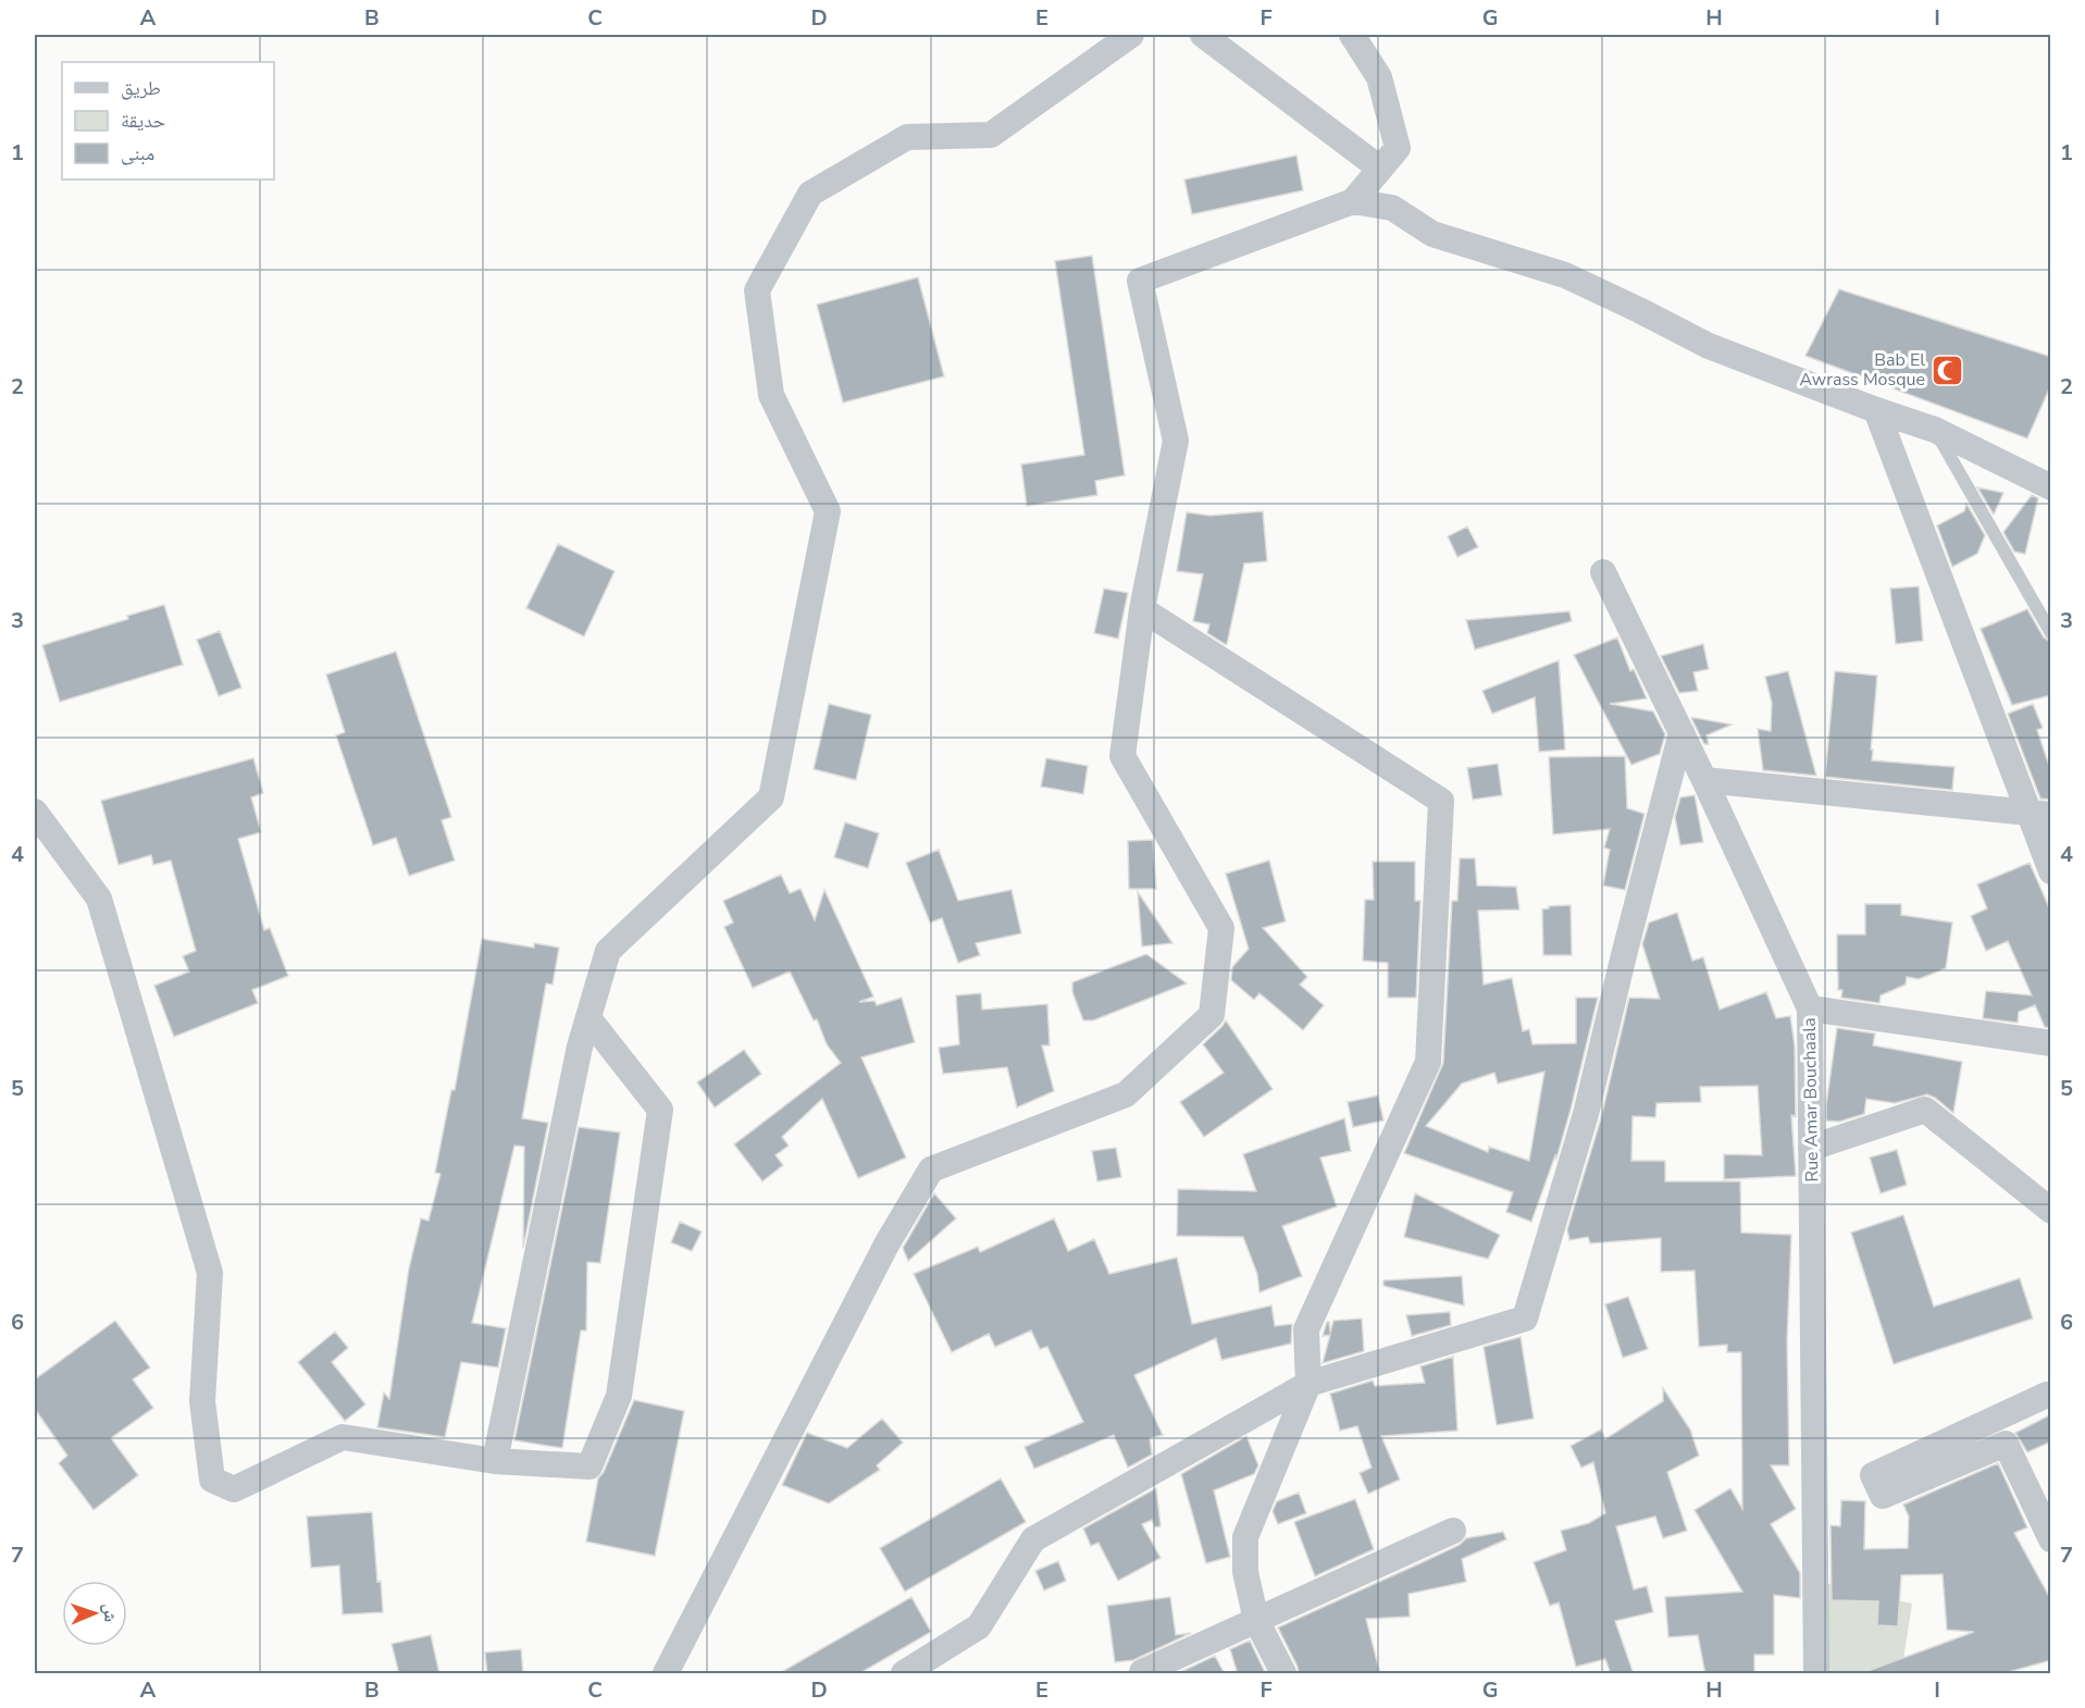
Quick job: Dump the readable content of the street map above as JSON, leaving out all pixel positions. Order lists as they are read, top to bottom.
{
  "streets": {
    "street": ["Rue Amar Bouchaala"]
  },
  "places": {
    "mosque": ["Bab El Awrass Mosque"]
  },
  "legend": ["طريق", "حديقة", "مبنى"],
  "north": "right",
  "grid": {
    "columns": [
      "A",
      "B",
      "C",
      "D",
      "E",
      "F",
      "G",
      "H",
      "I"
    ],
    "rows": [
      "1",
      "2",
      "3",
      "4",
      "5",
      "6",
      "7"
    ]
  }
}
